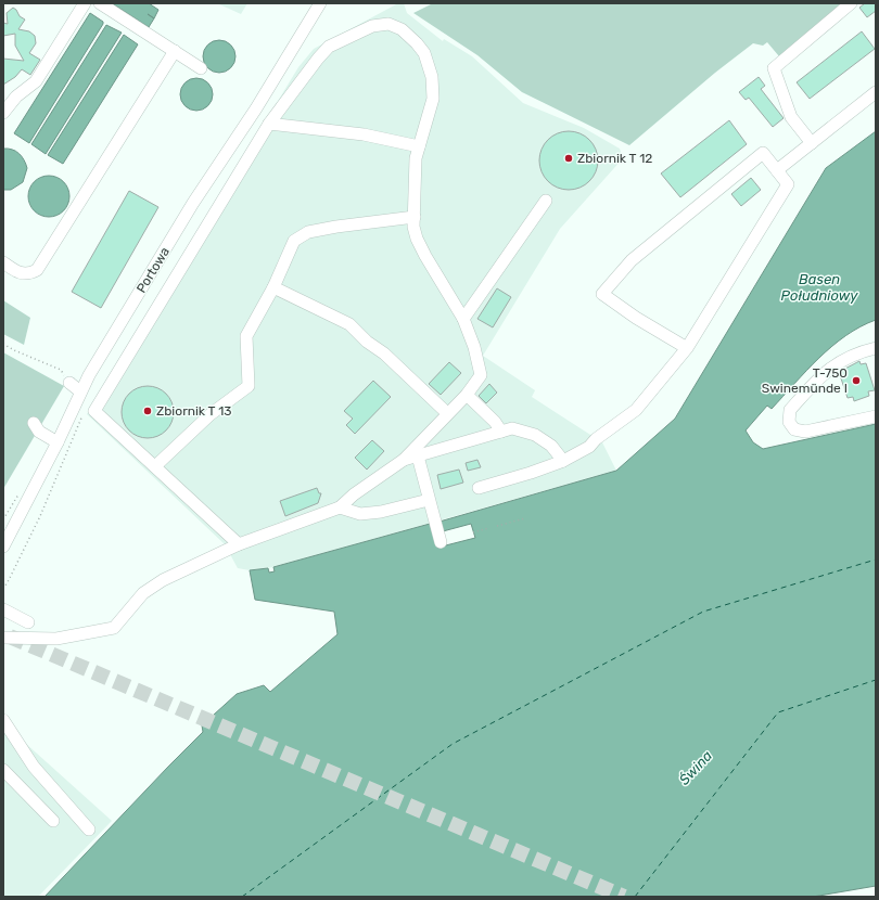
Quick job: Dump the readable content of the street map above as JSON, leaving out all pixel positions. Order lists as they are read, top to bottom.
{
  "streets": {
    "street": ["Portowa"]
  },
  "water": ["Basen Południowy", "Świna"],
  "places": ["Zbiornik T 12", "T-750 Swinemünde I", "Zbiornik T 13"]
}
